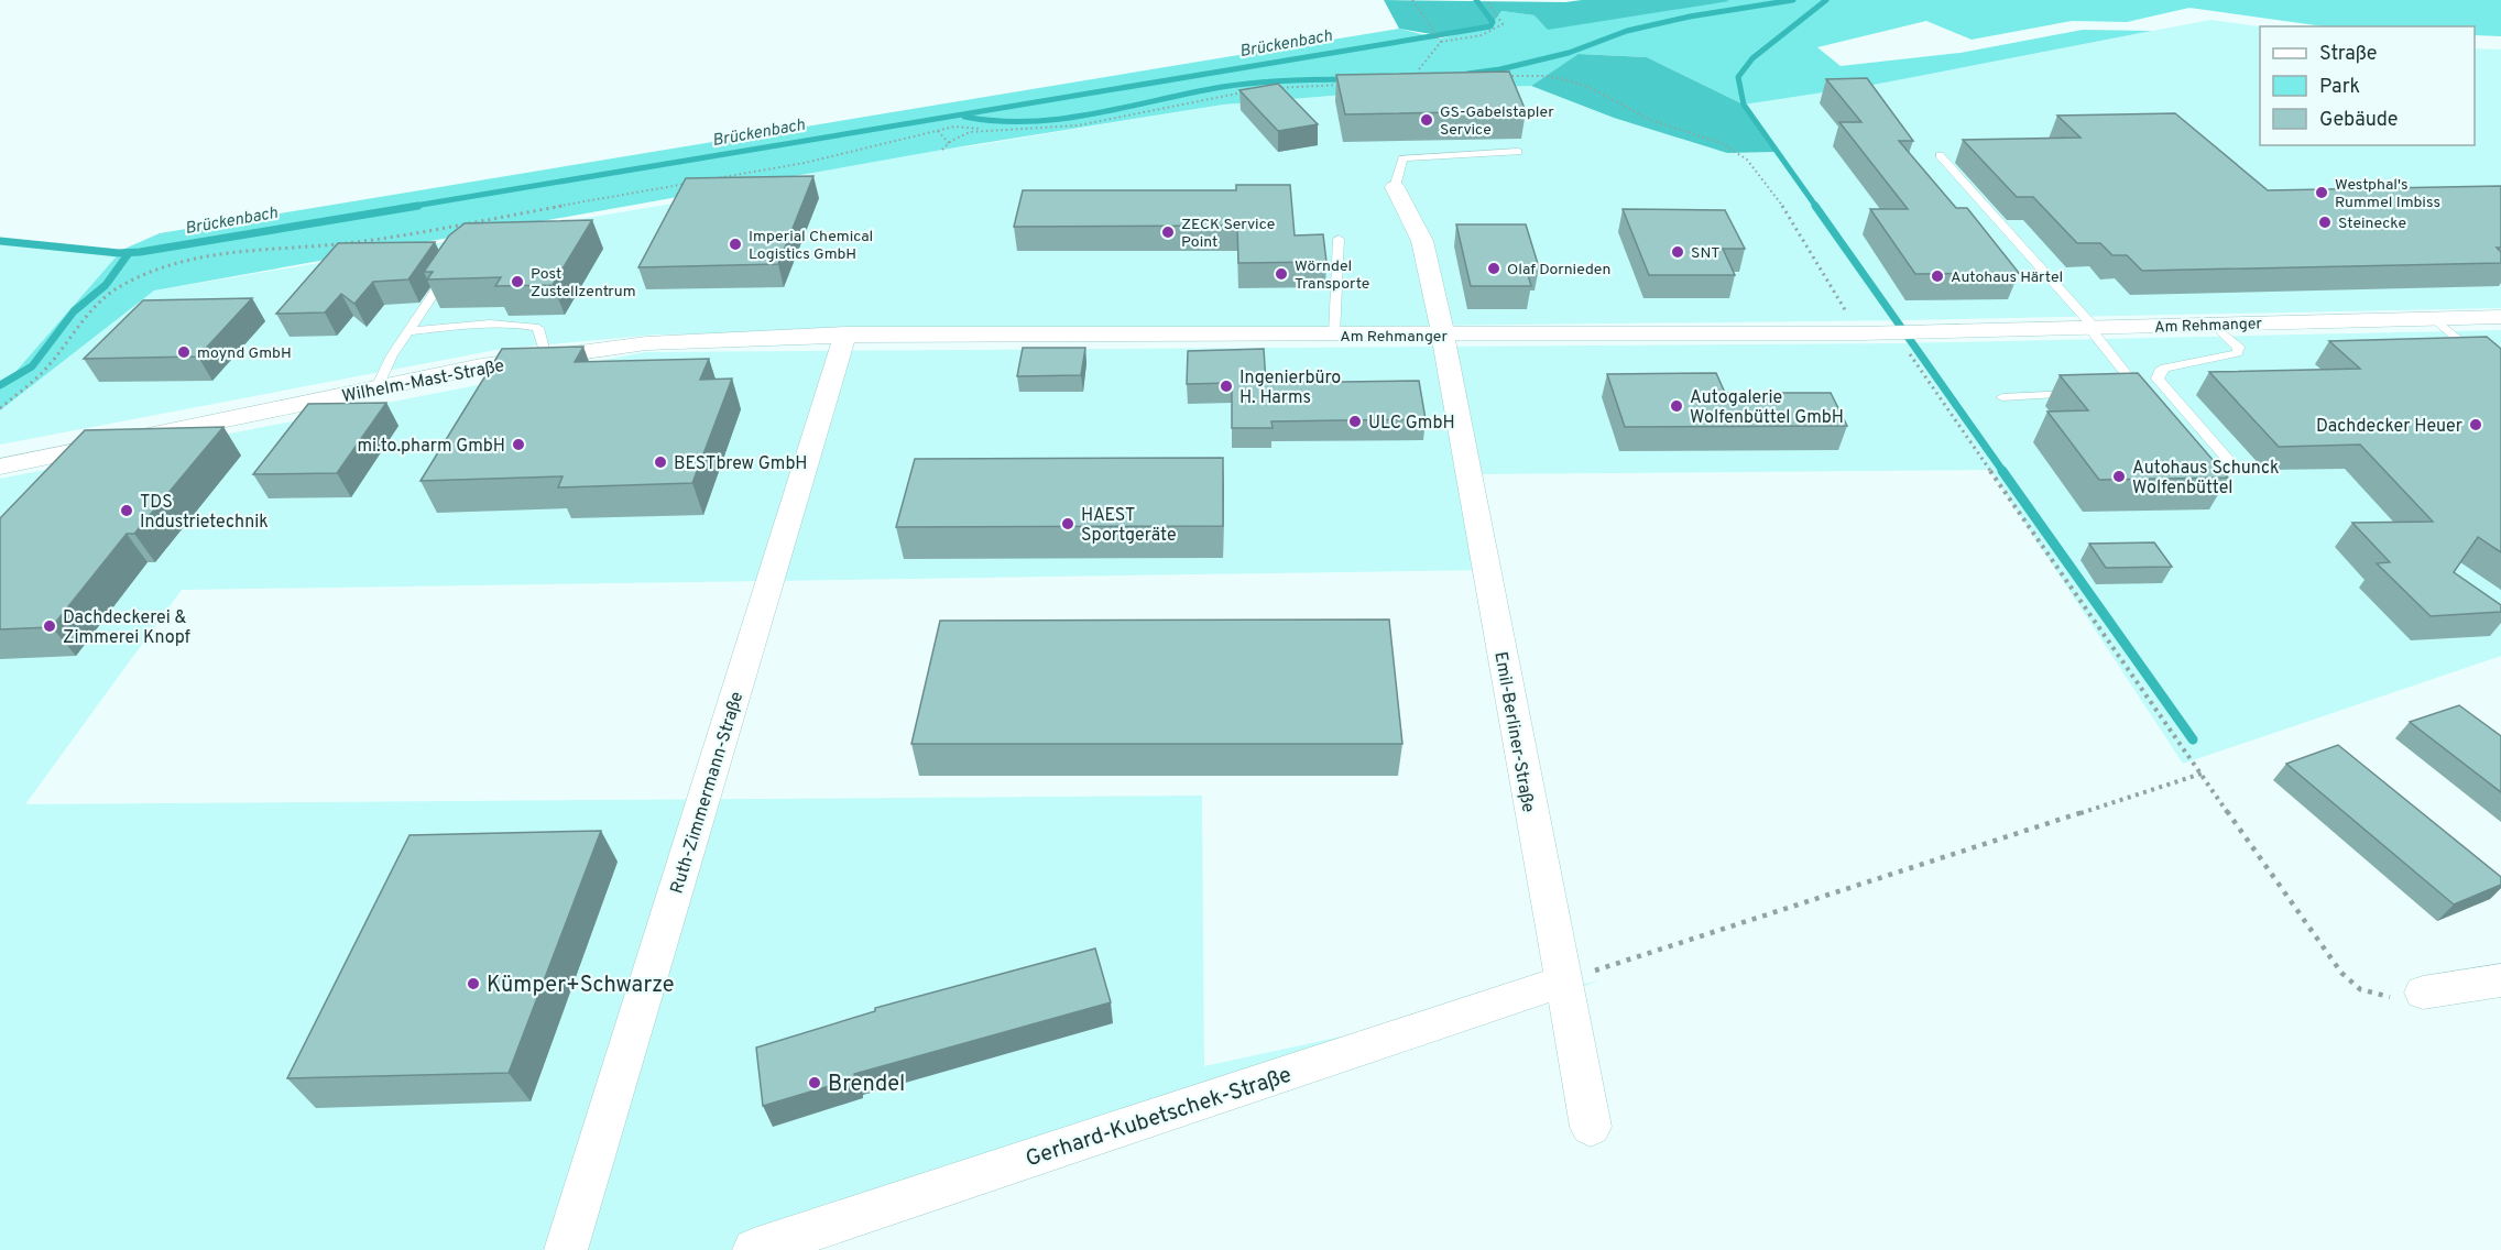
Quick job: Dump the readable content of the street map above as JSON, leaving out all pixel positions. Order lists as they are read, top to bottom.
{
  "streets": {
    "street": [
      "Am Rehmanger",
      "Wilhelm-Mast-Straße",
      "Emil-Berliner-Straße",
      "Ruth-Zimmermann-Straße",
      "Gerhard-Kubetschek-Straße"
    ]
  },
  "crossings": [
    ["Am Rehmanger", "Wilhelm-Mast-Straße"],
    ["Am Rehmanger", "Emil-Berliner-Straße"],
    ["Wilhelm-Mast-Straße", "Ruth-Zimmermann-Straße"],
    ["Emil-Berliner-Straße", "Gerhard-Kubetschek-Straße"]
  ],
  "water": ["Brückenbach"],
  "places": [
    "GS-Gabelstapler Service",
    "Westphal's Rummel Imbiss",
    "Steinecke",
    "ZECK Service Point",
    "Imperial Chemical Logistics GmbH",
    "SNT",
    "Olaf Dornieden",
    "Wörndel Transporte",
    "Autohaus Härtel",
    "Post Zustellzentrum",
    "moynd GmbH",
    "Ingenierbüro H. Harms",
    "Autogalerie Wolfenbüttel GmbH",
    "ULC GmbH",
    "Dachdecker Heuer",
    "mi.to.pharm GmbH",
    "BESTbrew GmbH",
    "Autohaus Schunck Wolfenbüttel",
    "TDS Industrietechnik",
    "HAEST Sportgeräte",
    "Dachdeckerei & Zimmerei Knopf",
    "Kümper+Schwarze",
    "Brendel"
  ],
  "legend": ["Straße", "Park", "Gebäude"]
}
